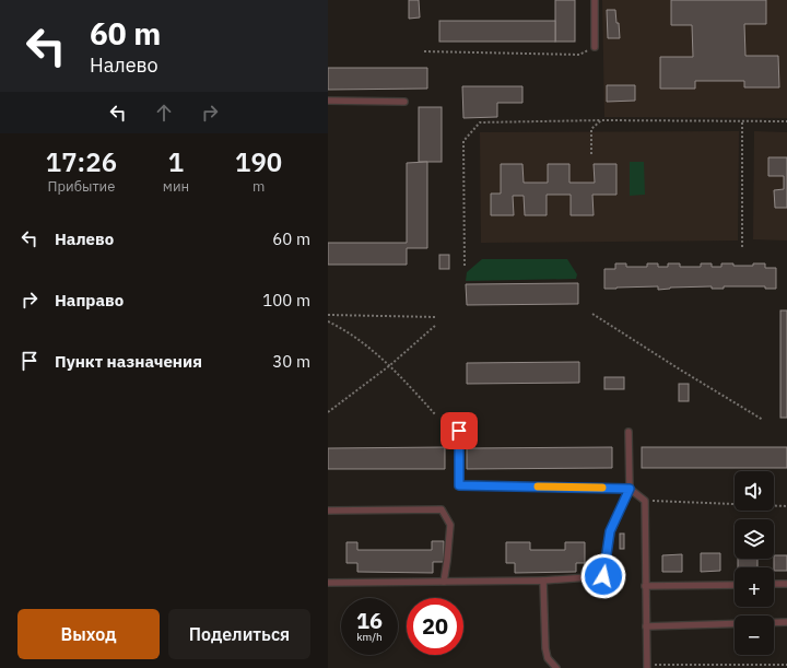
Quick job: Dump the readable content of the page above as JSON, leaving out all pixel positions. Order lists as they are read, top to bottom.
{
  "page": {
    "turn": ["60 m", "Налево"],
    "eta": [
      "17:26",
      "Прибытие",
      "1",
      "мин",
      "190",
      "m"
    ],
    "list": [
      {
        "name": "Налево",
        "value": "60 m"
      },
      {
        "name": "Направо",
        "value": "100 m"
      },
      {
        "name": "Пункт назначения",
        "value": "30 m"
      }
    ],
    "map_buttons": ["+", "−"],
    "speed": "16 km/h",
    "limit": "20",
    "buttons": ["Выход", "Поделиться"]
  }
}
